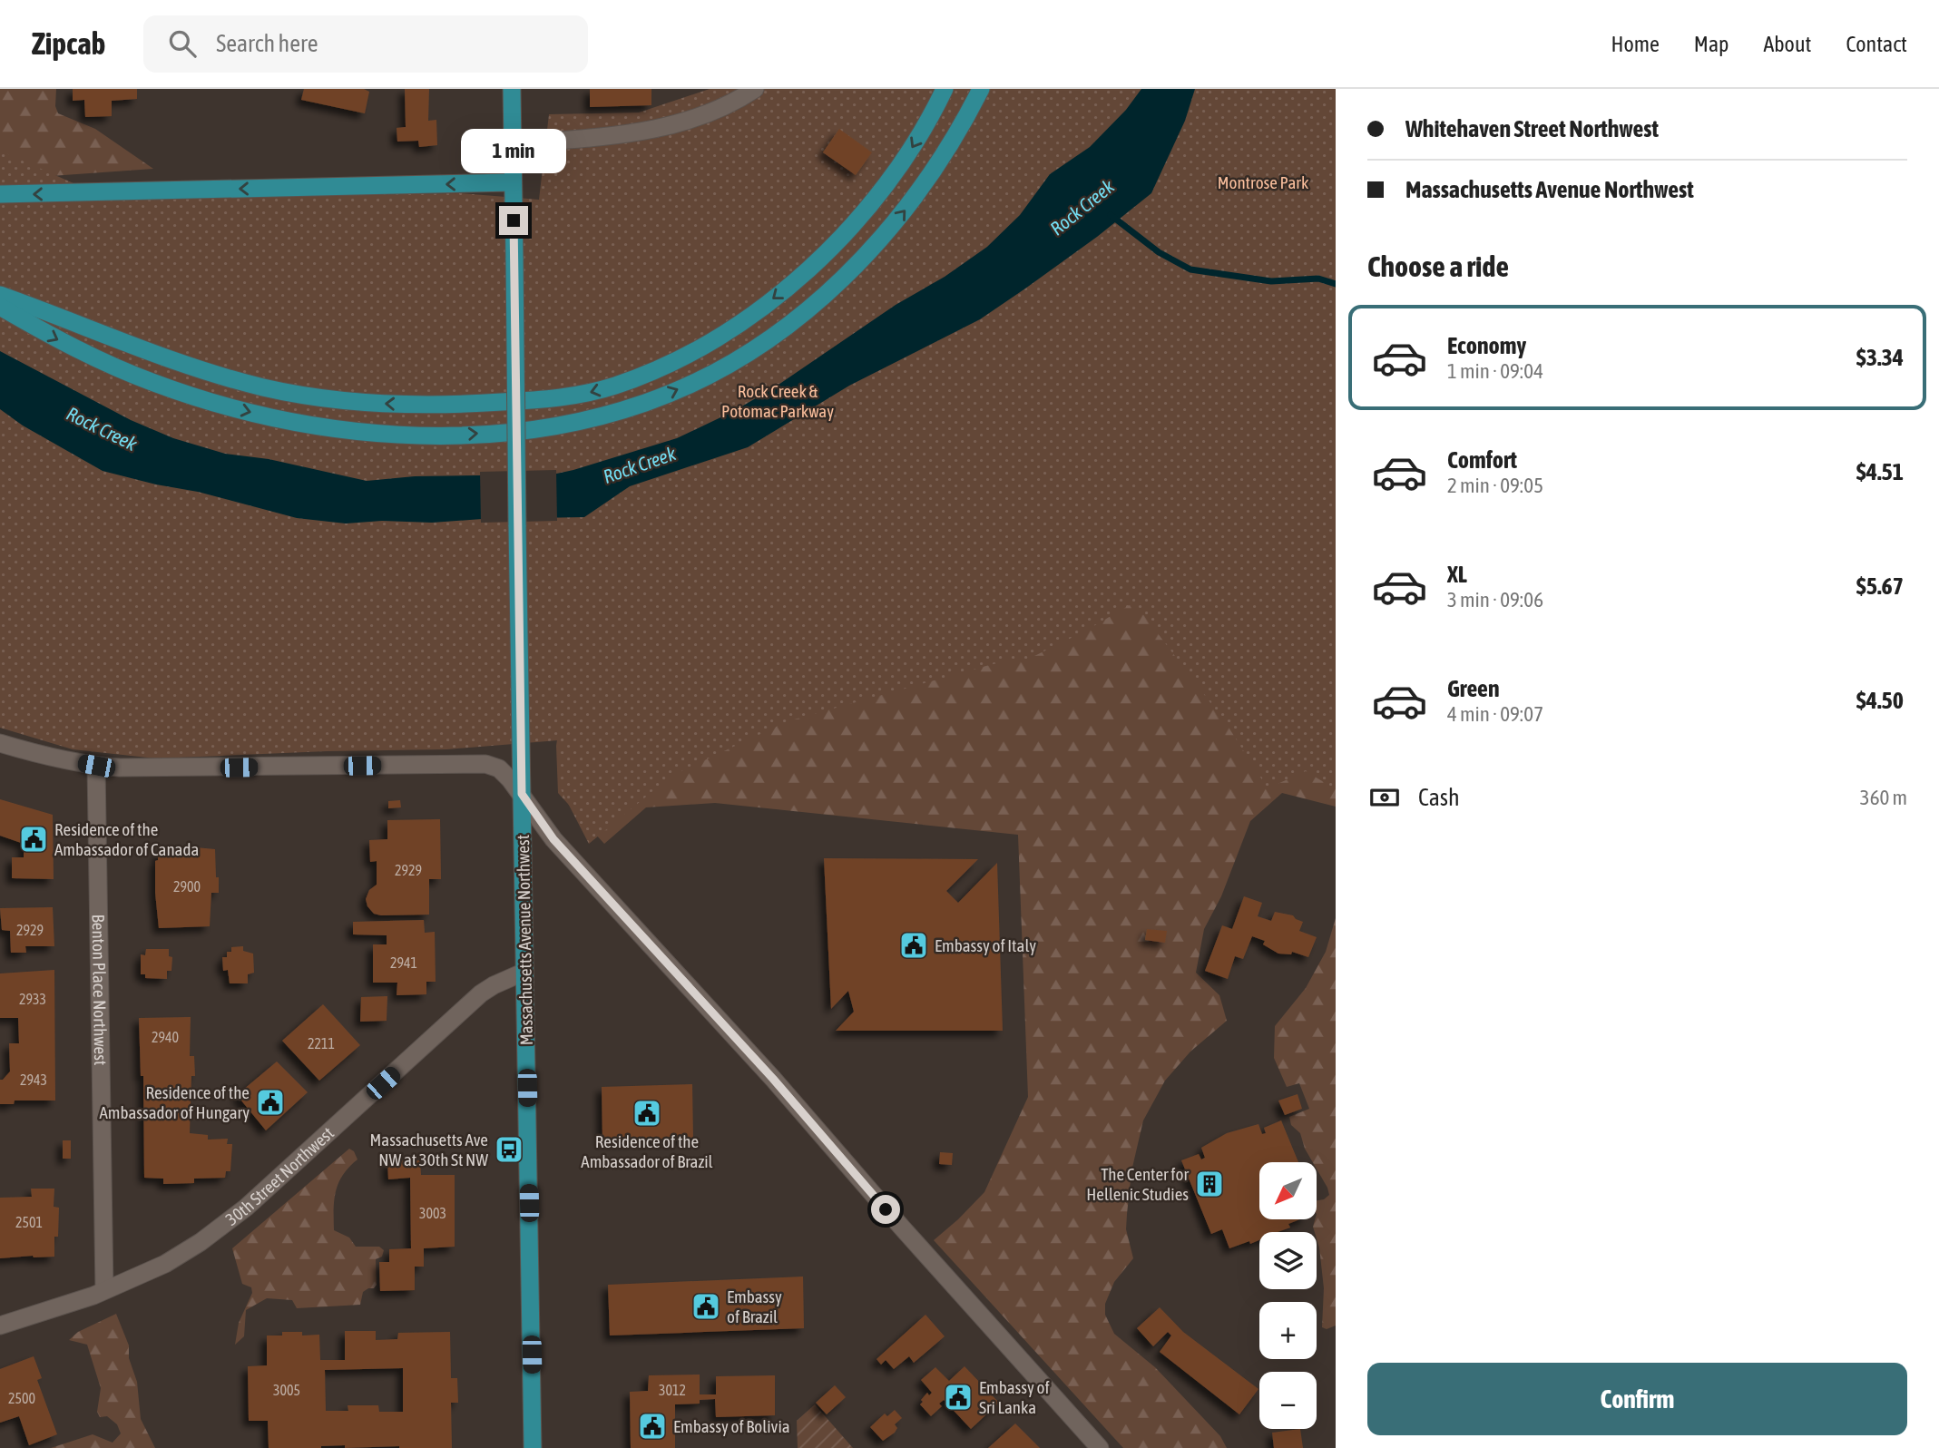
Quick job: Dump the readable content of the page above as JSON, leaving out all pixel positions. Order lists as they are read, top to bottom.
{
  "streets": {
    "main road": ["Massachusetts Avenue Northwest"],
    "street": ["Benton Place Northwest", "30th Street Northwest"]
  },
  "crossings": [
    ["Massachusetts Avenue Northwest", "30th Street Northwest"],
    ["Benton Place Northwest", "30th Street Northwest"]
  ],
  "water": ["Rock Creek"],
  "parks": ["Montrose Park", "Rock Creek & Potomac Parkway"],
  "places": {
    "public building": [
      "Residence of the Ambassador of Canada",
      "Embassy of Italy",
      "Residence of the Ambassador of Hungary",
      "Residence of the Ambassador of Brazil",
      "Embassy of Brazil",
      "Embassy of Sri Lanka",
      "Embassy of Bolivia"
    ],
    "bus stop": ["Massachusetts Ave NW at 30th St NW"],
    "building": ["The Center for Hellenic Studies"]
  },
  "house_numbers": [
    "2929",
    "2900",
    "2929",
    "2941",
    "2933",
    "2940",
    "2211",
    "2943",
    "3003",
    "2501",
    "3005",
    "3012",
    "2500"
  ],
  "north": "bottom left",
  "page": {
    "header": "Zipcab",
    "search": "Search here",
    "nav": [
      "Home",
      "Map",
      "About",
      "Contact"
    ],
    "banner": ["Whitehaven Street Northwest", "Massachusetts Avenue Northwest"],
    "bubble": "1 min",
    "heading": "Choose a ride",
    "list": [
      {
        "name": "Economy",
        "note": "1 min · 09:04",
        "value": "$3.34"
      },
      {
        "name": "Comfort",
        "note": "2 min · 09:05",
        "value": "$4.51"
      },
      {
        "name": "XL",
        "note": "3 min · 09:06",
        "value": "$5.67"
      },
      {
        "name": "Green",
        "note": "4 min · 09:07",
        "value": "$4.50"
      }
    ],
    "pay": ["Cash", "360 m"],
    "map_buttons": ["+", "−"],
    "buttons": "Confirm"
  }
}
